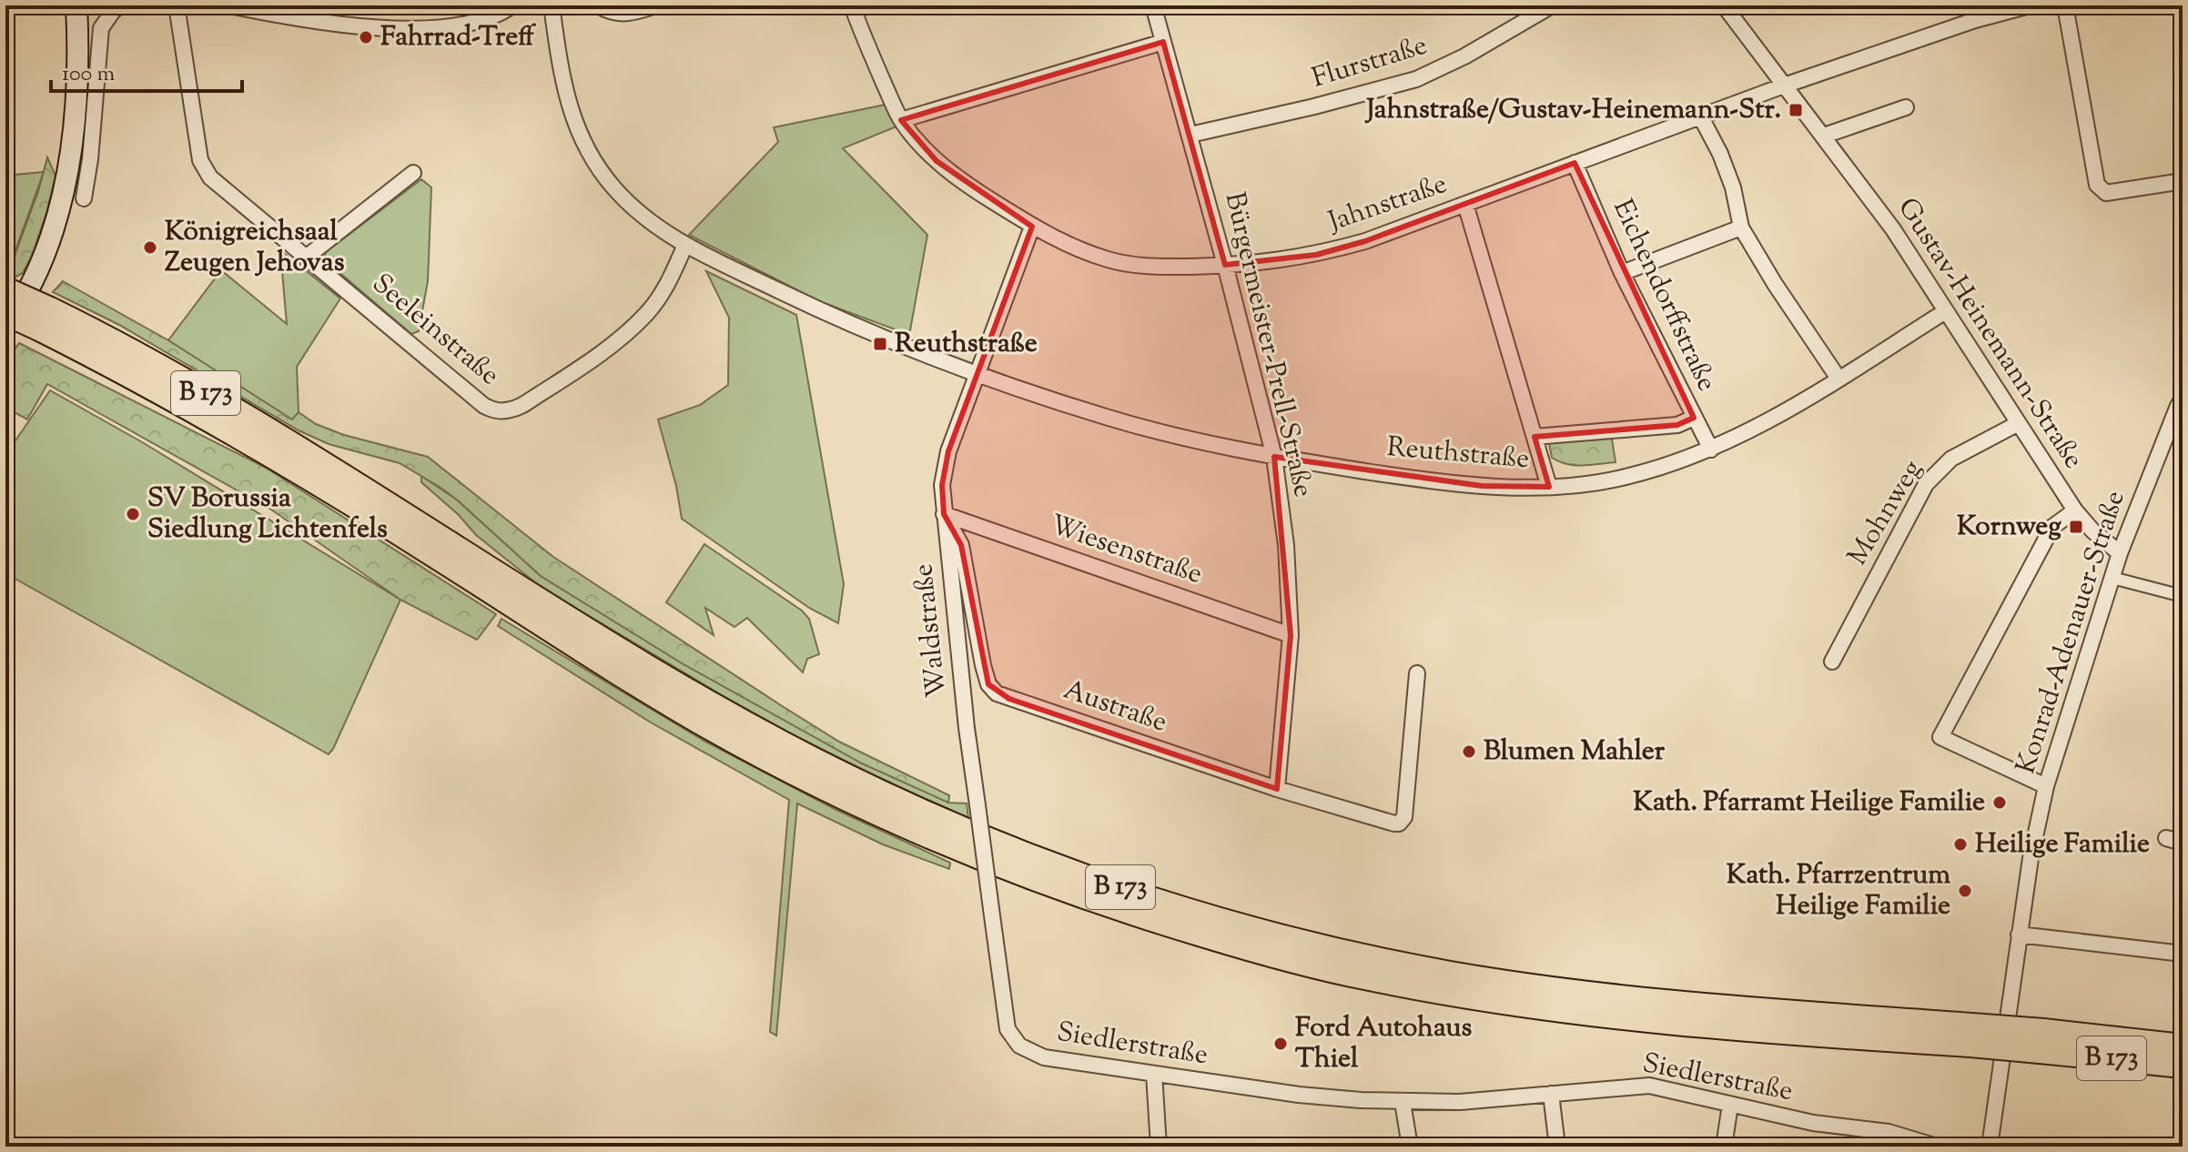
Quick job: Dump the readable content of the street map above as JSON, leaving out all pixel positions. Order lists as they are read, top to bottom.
{
  "streets": {
    "highway": ["B 173"],
    "street": [
      "Flurstraße",
      "Jahnstraße",
      "Eichendorffstraße",
      "Seeleinstraße",
      "Gustav-Heinemann-Straße",
      "Bürgermeister-Prell-Straße",
      "Reuthstraße",
      "Mohnweg",
      "Wiesenstraße",
      "Waldstraße",
      "Konrad-Adenauer-Straße",
      "Austraße",
      "Siedlerstraße"
    ]
  },
  "crossings": [
    ["Flurstraße", "Bürgermeister-Prell-Straße"],
    ["Jahnstraße", "Eichendorffstraße"],
    ["Jahnstraße", "Gustav-Heinemann-Straße"],
    ["Jahnstraße", "Bürgermeister-Prell-Straße"],
    ["Jahnstraße", "Waldstraße"],
    ["Eichendorffstraße", "Reuthstraße"],
    ["Seeleinstraße", "Reuthstraße"],
    ["Gustav-Heinemann-Straße", "Reuthstraße"],
    ["Gustav-Heinemann-Straße", "Mohnweg"],
    ["Gustav-Heinemann-Straße", "Konrad-Adenauer-Straße"],
    ["Bürgermeister-Prell-Straße", "Reuthstraße"],
    ["Bürgermeister-Prell-Straße", "Wiesenstraße"],
    ["Bürgermeister-Prell-Straße", "Austraße"],
    ["Reuthstraße", "Waldstraße"],
    ["Wiesenstraße", "Waldstraße"],
    ["Wiesenstraße", "Austraße"],
    ["Waldstraße", "Austraße"],
    ["Waldstraße", "Siedlerstraße"]
  ],
  "places": {
    "other": [
      "Fahrrad-Treff",
      "Königreichsaal Zeugen Jehovas",
      "SV Borussia Siedlung Lichtenfels",
      "Blumen Mahler",
      "Kath. Pfarramt Heilige Familie",
      "Heilige Familie",
      "Kath. Pfarrzentrum Heilige Familie",
      "Ford Autohaus Thiel"
    ],
    "transit": ["Jahnstraße/Gustav-Heinemann-Str.", "Reuthstraße", "Kornweg"]
  },
  "scale_bar": "100 m"
}
